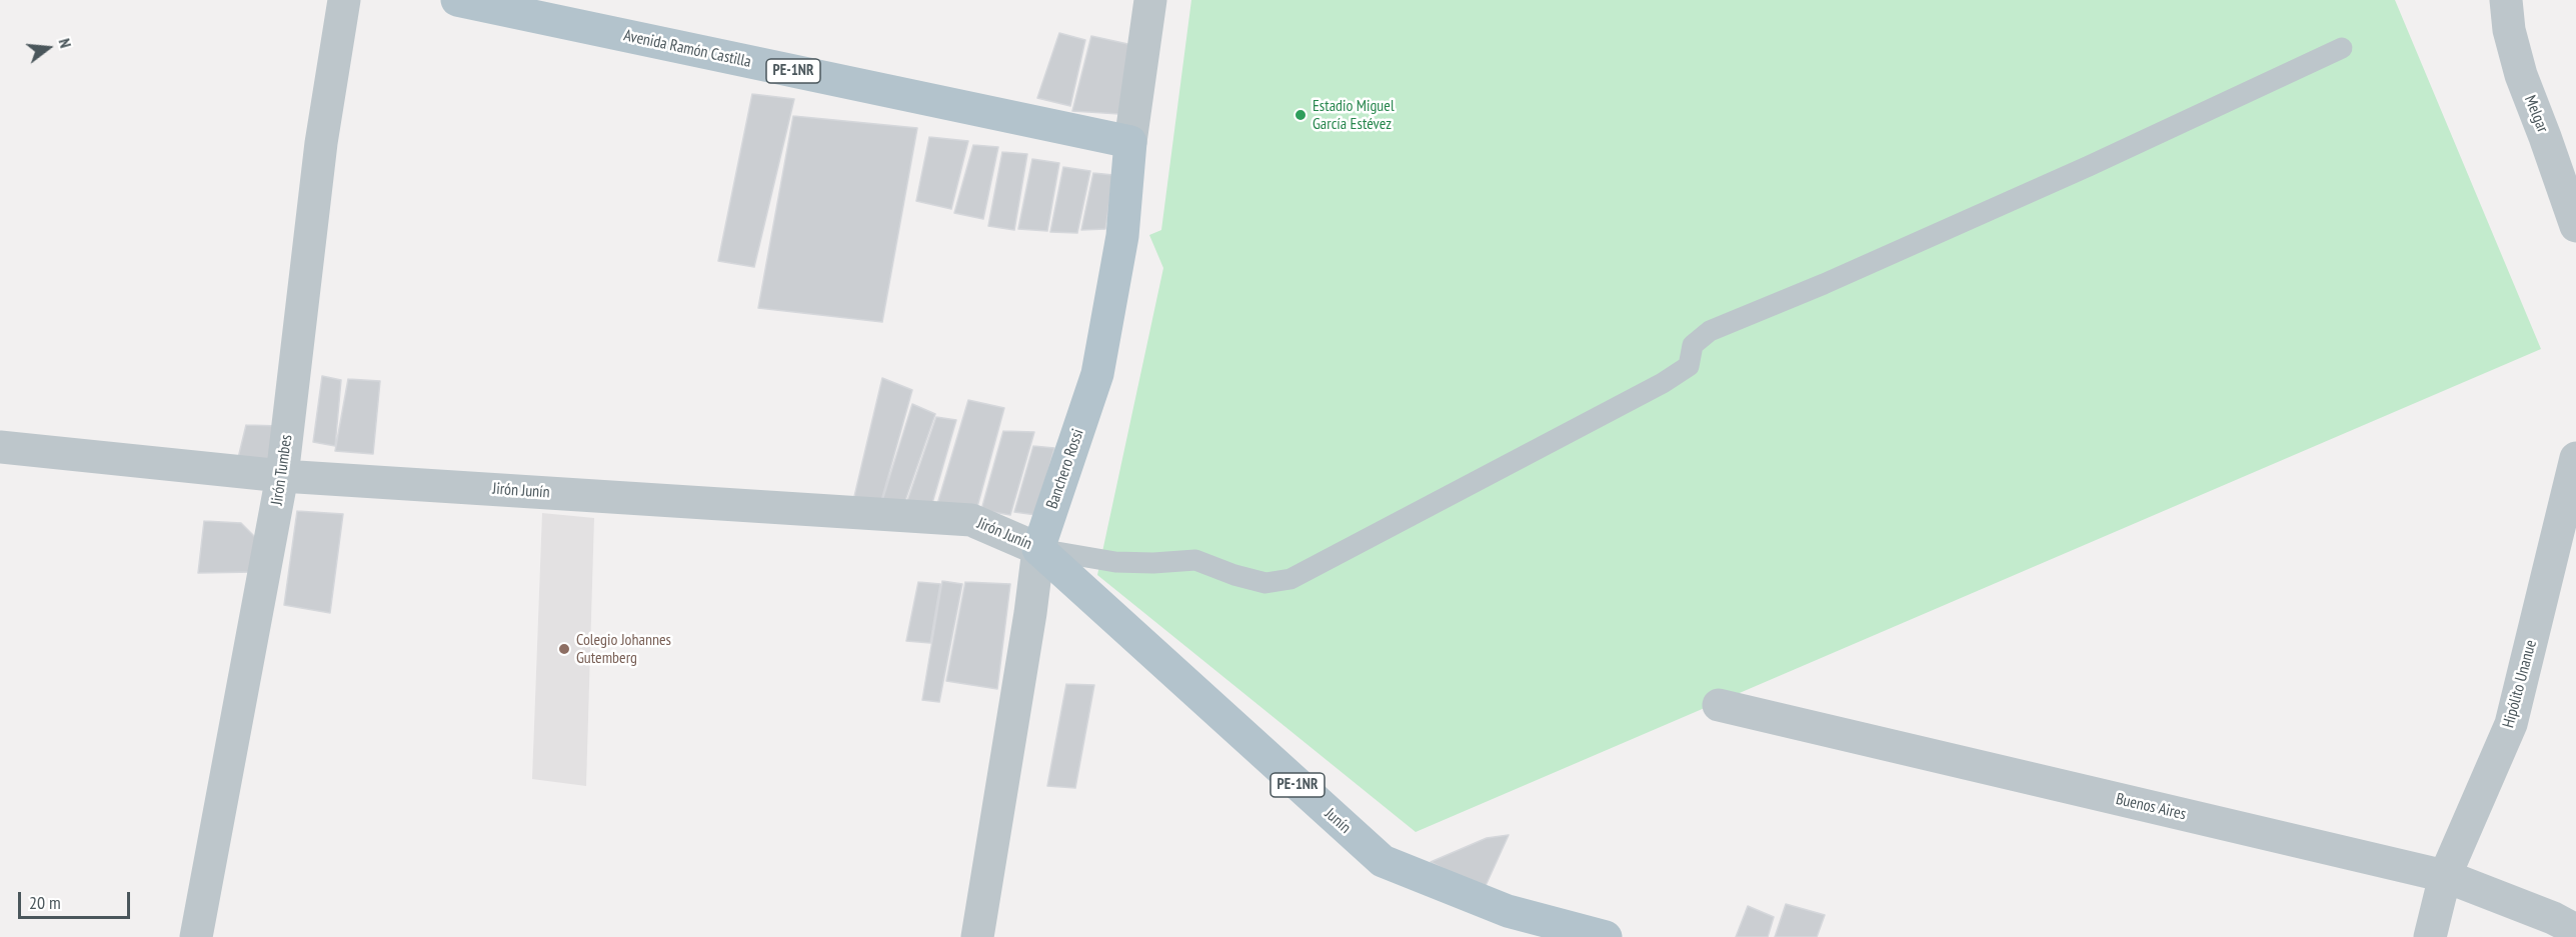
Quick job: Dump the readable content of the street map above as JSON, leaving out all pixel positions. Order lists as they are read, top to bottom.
{
  "streets": {
    "main road": [
      "Avenida Ramón Castilla",
      "PE-1NR",
      "Banchero Rossi",
      "Junín"
    ],
    "street": [
      "Melgar",
      "Jirón Tumbes",
      "Jirón Junín",
      "Hipólito Unanue",
      "Buenos Aires"
    ]
  },
  "crossings": [
    ["Avenida Ramón Castilla", "Banchero Rossi"],
    ["Banchero Rossi", "Jirón Junín"],
    ["Banchero Rossi", "Junín"],
    ["Jirón Tumbes", "Jirón Junín"],
    ["Jirón Junín", "Junín"],
    ["Hipólito Unanue", "Buenos Aires"]
  ],
  "places": ["Estadio Miguel García Estévez", "Colegio Johannes Gutemberg"],
  "scale_bar": "20 m",
  "north": "right"
}
